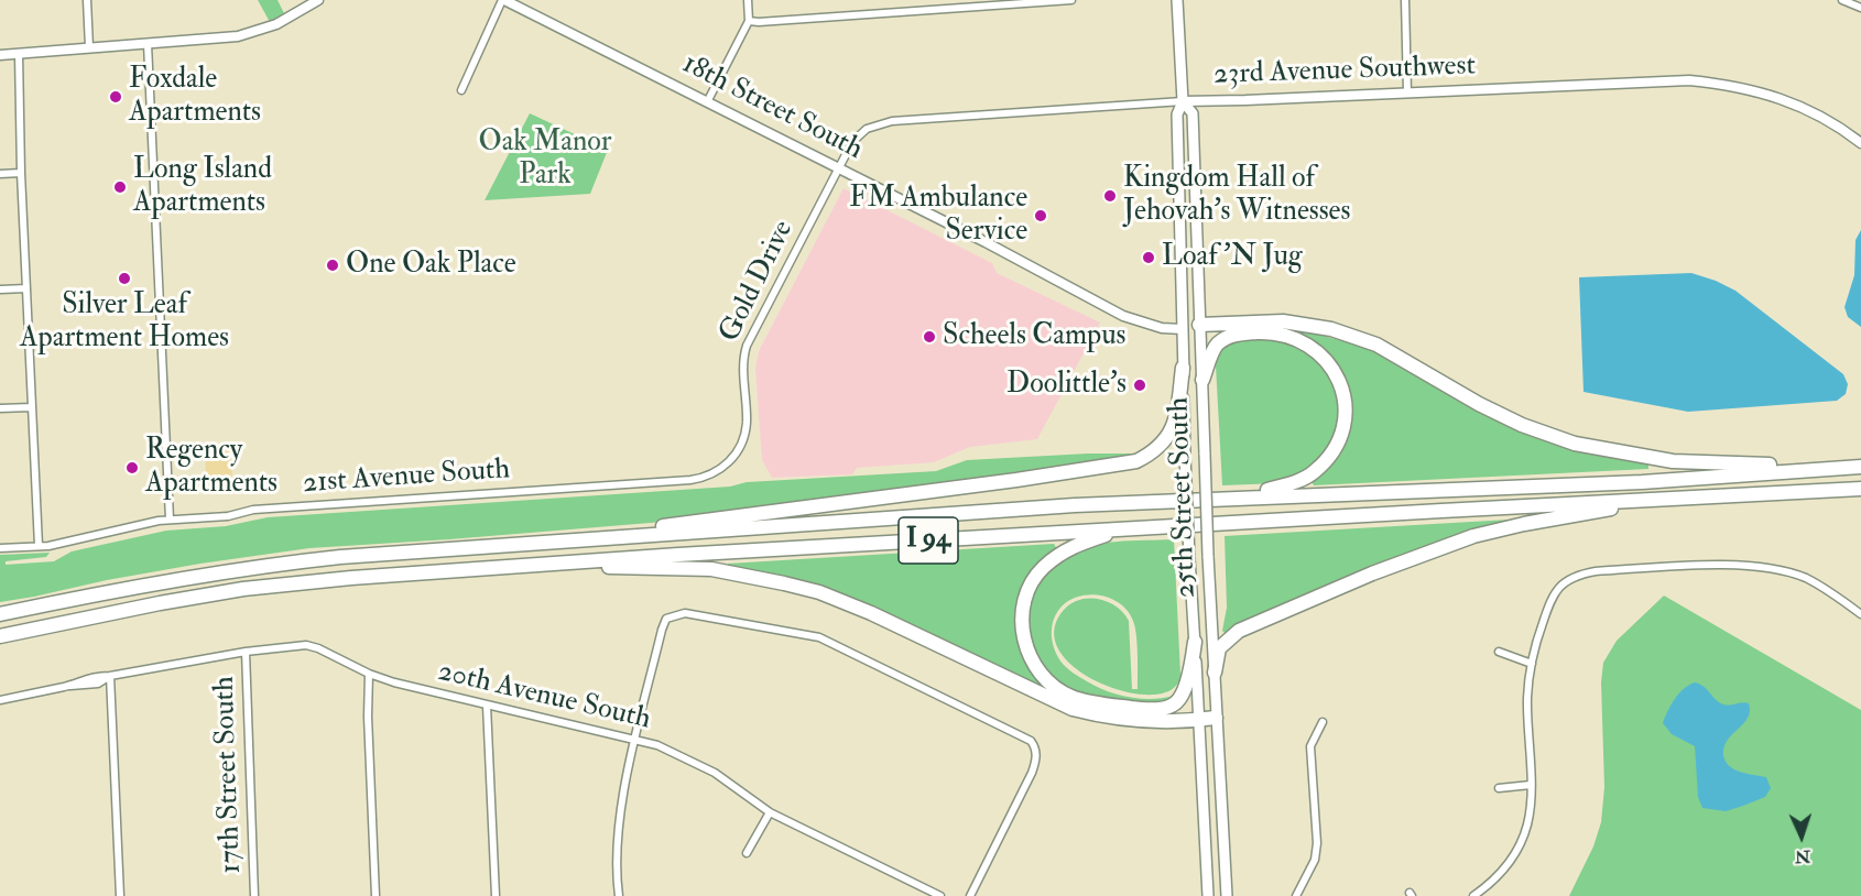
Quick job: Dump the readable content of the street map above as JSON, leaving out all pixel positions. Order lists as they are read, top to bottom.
{
  "streets": {
    "highway": ["I 94"],
    "main road": ["18th Street South", "25th Street South"],
    "street": [
      "23rd Avenue Southwest",
      "Gold Drive",
      "21st Avenue South",
      "20th Avenue South",
      "17th Street South"
    ]
  },
  "crossings": [
    ["23rd Avenue Southwest", "18th Street South"],
    ["23rd Avenue Southwest", "Gold Drive"],
    ["23rd Avenue Southwest", "25th Street South"],
    ["18th Street South", "Gold Drive"],
    ["18th Street South", "25th Street South"],
    ["Gold Drive", "21st Avenue South"],
    ["20th Avenue South", "17th Street South"]
  ],
  "parks": ["Oak Manor Park"],
  "places": [
    "Foxdale Apartments",
    "Long Island Apartments",
    "Kingdom Hall of Jehovah's Witnesses",
    "FM Ambulance Service",
    "Loaf 'N Jug",
    "One Oak Place",
    "Silver Leaf Apartment Homes",
    "Scheels Campus",
    "Doolittle's",
    "Regency Apartments"
  ],
  "north": "bottom"
}
